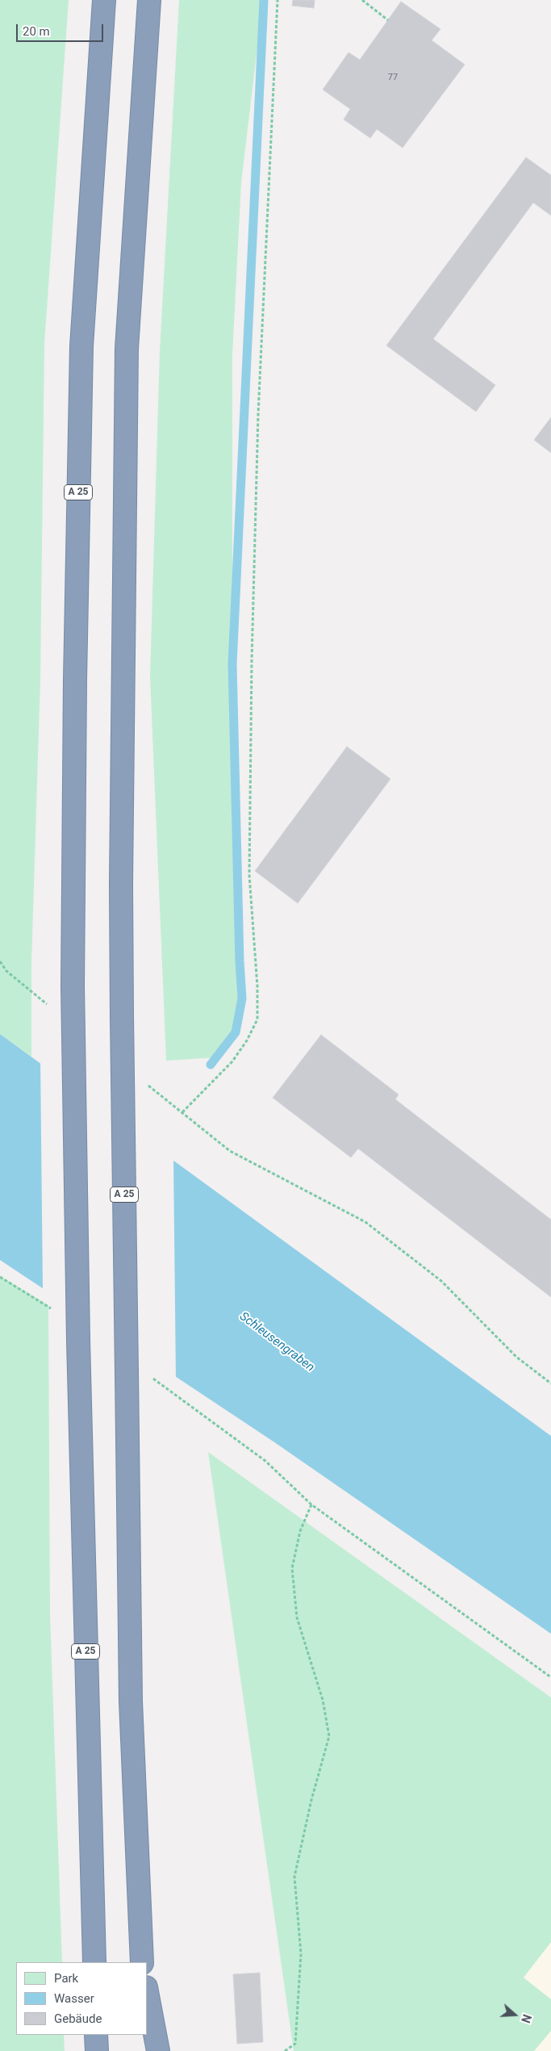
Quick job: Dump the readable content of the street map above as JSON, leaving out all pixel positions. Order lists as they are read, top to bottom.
{
  "streets": {
    "highway": ["A 25"]
  },
  "water": ["Schleusengraben"],
  "house_numbers": ["77"],
  "legend": ["Park", "Wasser", "Gebäude"],
  "scale_bar": "20 m",
  "north": "right"
}
